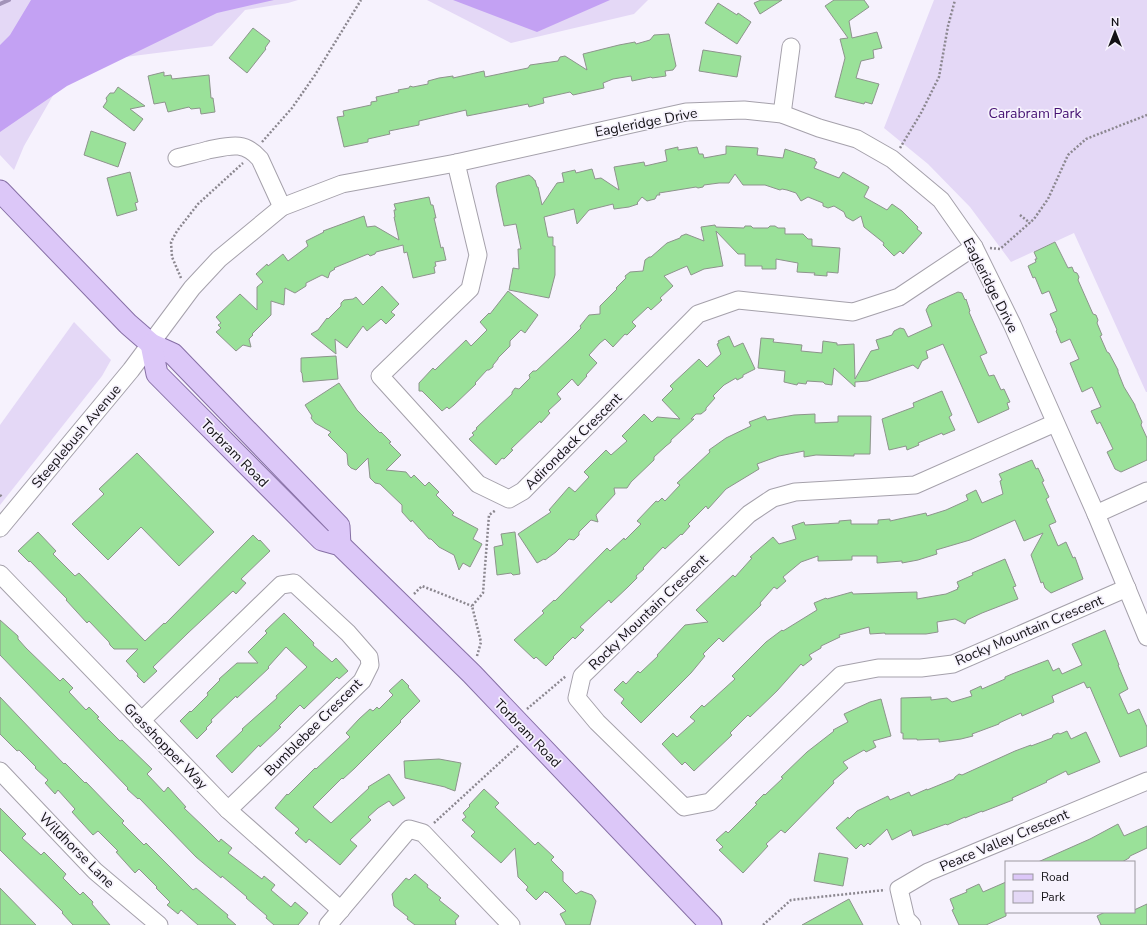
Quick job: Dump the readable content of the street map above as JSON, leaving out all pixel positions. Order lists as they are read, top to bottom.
{
  "streets": {
    "main road": ["Torbram Road"],
    "street": [
      "Eagleridge Drive",
      "Steeplebush Avenue",
      "Adirondack Crescent",
      "Rocky Mountain Crescent",
      "Bumblebee Crescent",
      "Grasshopper Way",
      "Peace Valley Crescent",
      "Wildhorse Lane"
    ]
  },
  "crossings": [
    ["Eagleridge Drive", "Steeplebush Avenue"],
    ["Eagleridge Drive", "Adirondack Crescent"],
    ["Eagleridge Drive", "Torbram Road"],
    ["Eagleridge Drive", "Rocky Mountain Crescent"],
    ["Steeplebush Avenue", "Torbram Road"],
    ["Bumblebee Crescent", "Grasshopper Way"]
  ],
  "parks": ["Carabram Park"],
  "legend": ["Road", "Park"],
  "north": "top"
}
